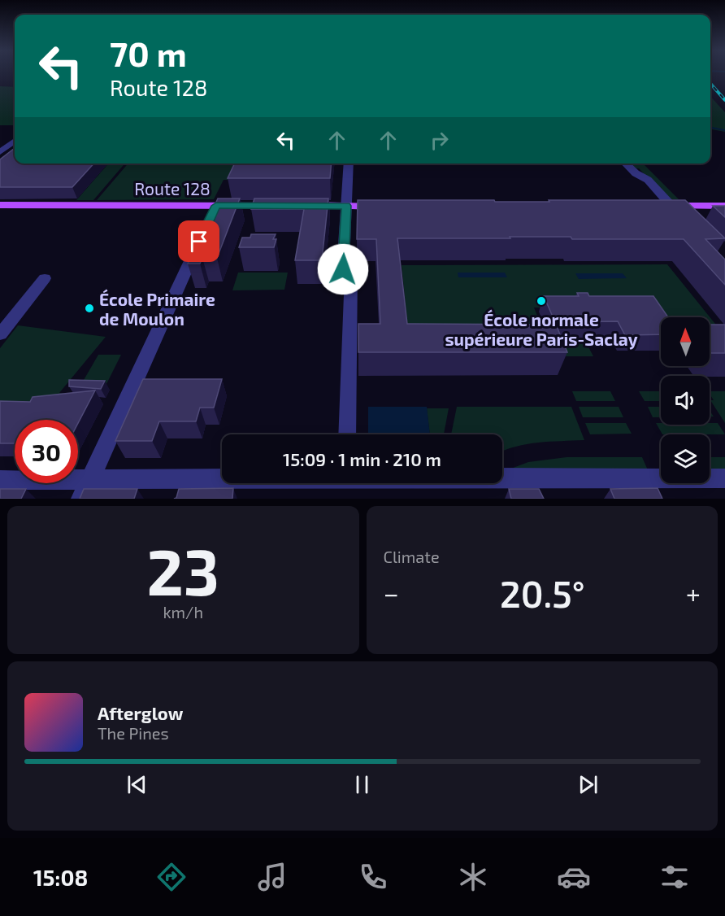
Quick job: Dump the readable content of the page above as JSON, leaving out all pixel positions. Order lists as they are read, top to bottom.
{
  "streets": {
    "main road": ["Route 128"]
  },
  "places": ["École normale supérieure Paris-Saclay", "École Primaire de Moulon"],
  "north": "top",
  "page": {
    "turn": ["70 m", "Route 128"],
    "limit": "30",
    "trip": "15:09 · 1 min · 210 m",
    "tile": [
      ["23", "km/h"],
      "Climate"
    ],
    "heat": ["−", "20.5°", "+"],
    "song": ["Afterglow", "The Pines"],
    "tabs": "15:08"
  }
}
